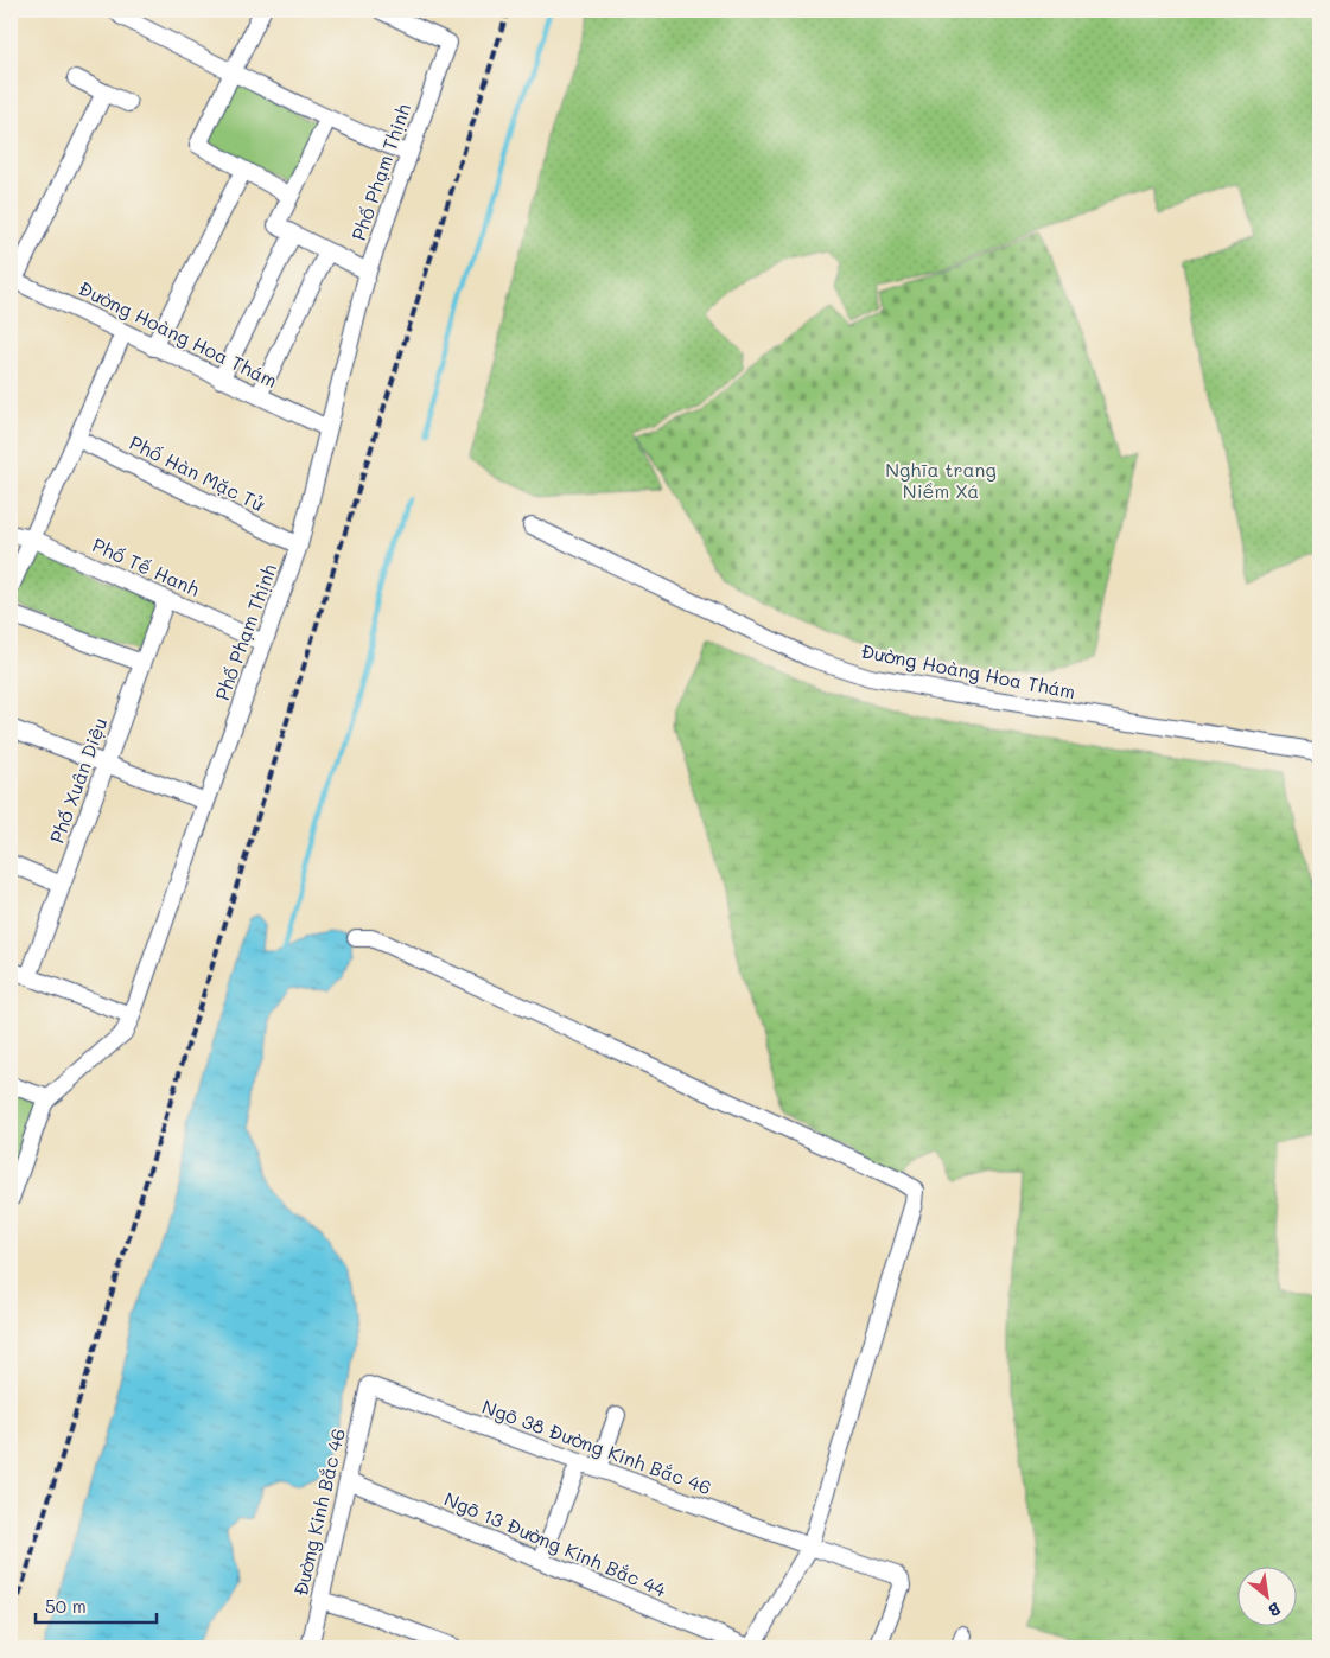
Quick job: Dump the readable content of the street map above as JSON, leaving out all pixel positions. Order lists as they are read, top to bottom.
{
  "streets": {
    "street": [
      "Phố Phạm Thịnh",
      "Đường Hoàng Hoa Thám",
      "Phố Hàn Mặc Tử",
      "Phố Tế Hanh",
      "Phố Xuân Diệu",
      "Ngõ 38 Đường Kinh Bắc 46",
      "Đường Kinh Bắc 46",
      "Ngõ 13 Đường Kinh Bắc 44"
    ]
  },
  "crossings": [
    ["Phố Phạm Thịnh", "Đường Hoàng Hoa Thám"],
    ["Phố Phạm Thịnh", "Phố Hàn Mặc Tử"],
    ["Phố Phạm Thịnh", "Phố Tế Hanh"],
    ["Phố Tế Hanh", "Phố Xuân Diệu"],
    ["Ngõ 38 Đường Kinh Bắc 46", "Đường Kinh Bắc 46"],
    ["Đường Kinh Bắc 46", "Ngõ 13 Đường Kinh Bắc 44"]
  ],
  "parks": ["Nghĩa trang Niềm Xá"],
  "scale_bar": "50 m",
  "north": "bottom right"
}
